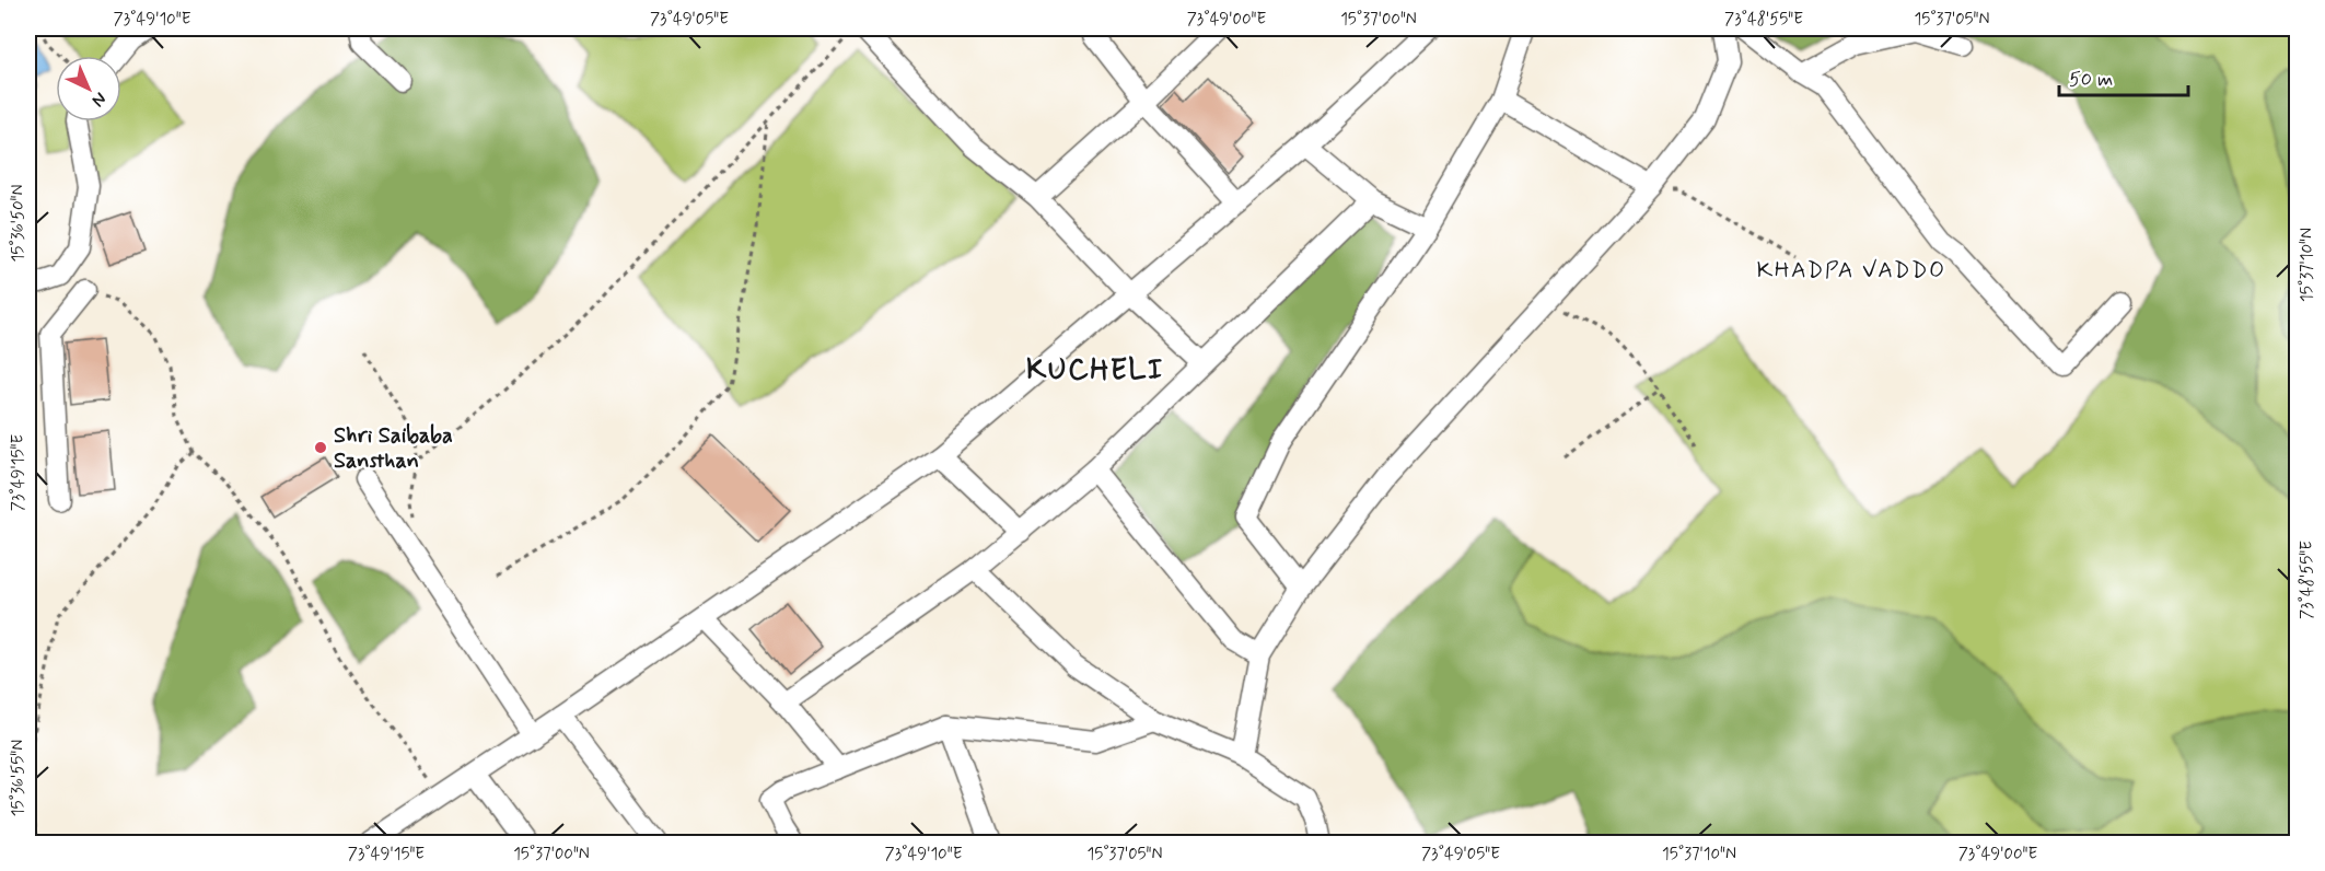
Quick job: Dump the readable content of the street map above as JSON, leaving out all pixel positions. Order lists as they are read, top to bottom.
{
  "districts": ["KHADPA VADDO", "KUCHELI"],
  "places": ["Shri Saibaba Sansthan"],
  "scale_bar": "50 m",
  "north": "bottom right",
  "coordinates": [
    "73°49'10\"E",
    "73°49'05\"E",
    "73°49'00\"E",
    "15°37'00\"N",
    "73°48'55\"E",
    "15°37'05\"N",
    "15°36'50\"N",
    "15°37'10\"N",
    "73°49'15\"E",
    "15°36'55\"N"
  ]
}
